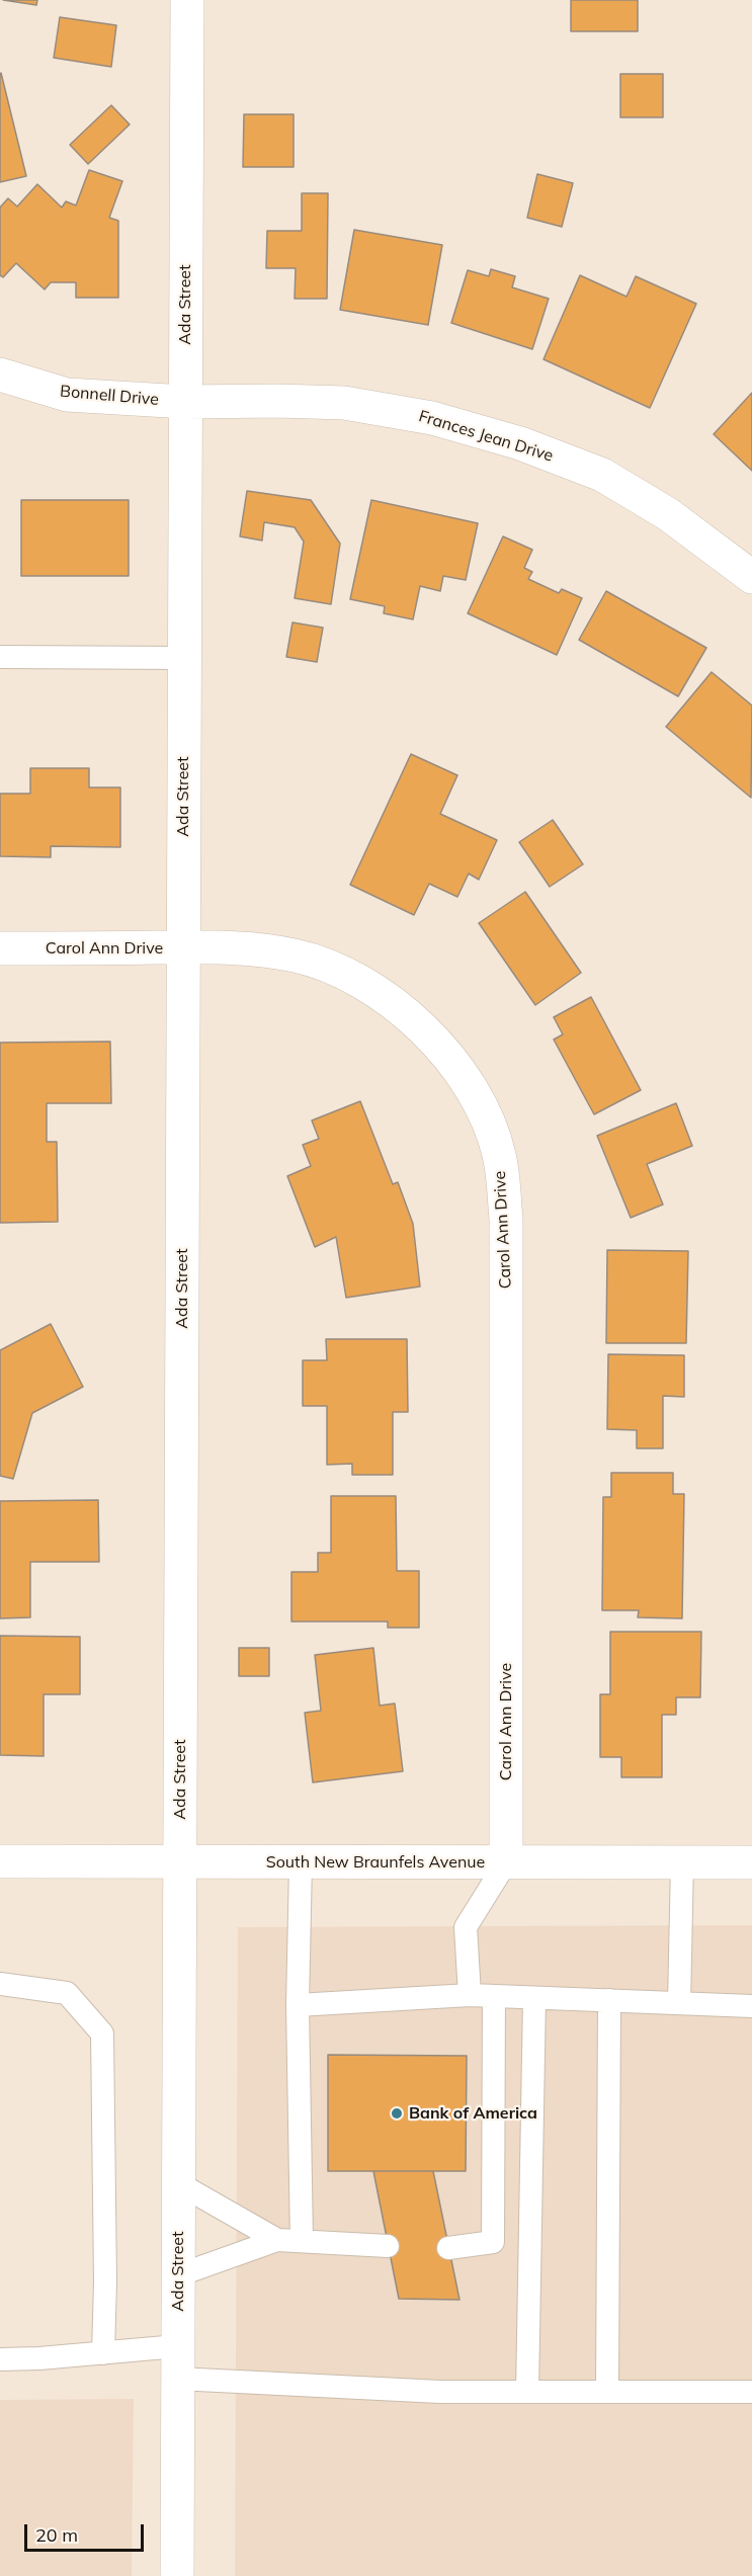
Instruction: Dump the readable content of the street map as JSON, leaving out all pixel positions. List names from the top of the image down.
{
  "streets": {
    "street": [
      "Ada Street",
      "Bonnell Drive",
      "Frances Jean Drive",
      "Carol Ann Drive",
      "South New Braunfels Avenue"
    ]
  },
  "crossings": [
    ["Ada Street", "Bonnell Drive"],
    ["Ada Street", "Frances Jean Drive"],
    ["Ada Street", "Carol Ann Drive"],
    ["Ada Street", "South New Braunfels Avenue"],
    ["Bonnell Drive", "Frances Jean Drive"],
    ["Carol Ann Drive", "South New Braunfels Avenue"]
  ],
  "places": ["Bank of America"],
  "scale_bar": "20 m"
}
